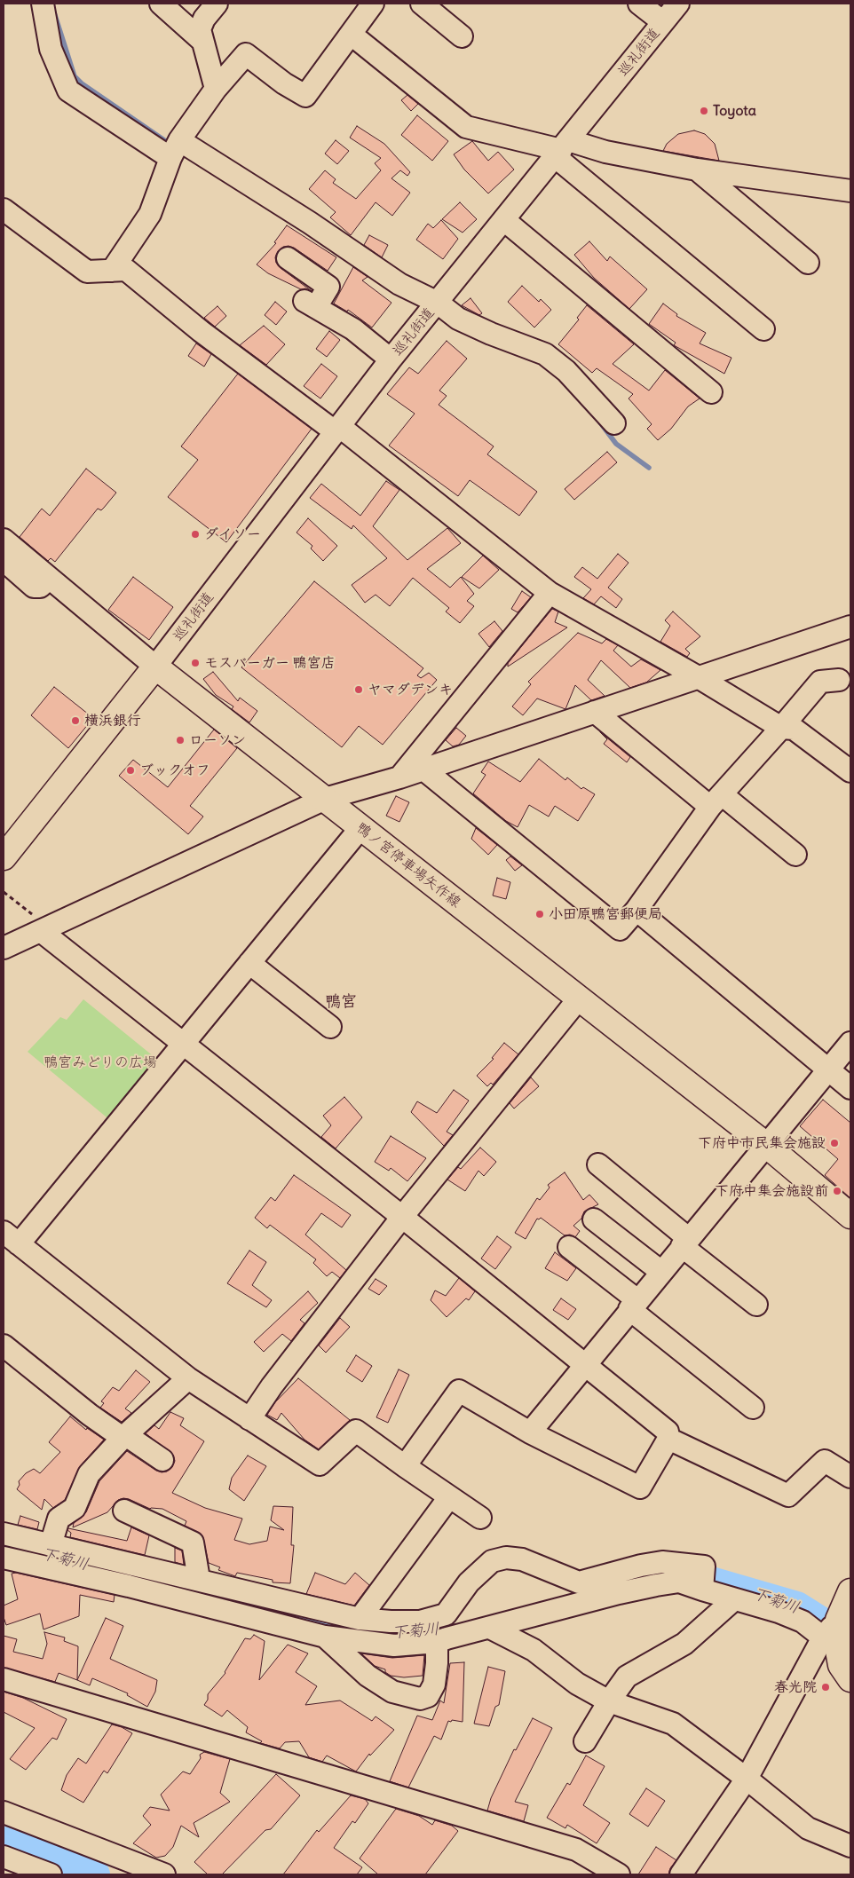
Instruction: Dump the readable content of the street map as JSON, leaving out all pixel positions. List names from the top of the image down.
{
  "streets": {
    "main road": ["鴨ノ宮停車場矢作線"],
    "street": ["巡礼街道"]
  },
  "crossings": [
    ["巡礼街道", "鴨ノ宮停車場矢作線"]
  ],
  "districts": ["鴨宮"],
  "water": ["下菊川"],
  "parks": ["鴨宮みどりの広場"],
  "places": [
    "Toyota",
    "ダイソー",
    "モスバーガー 鴨宮店",
    "ヤマダデンキ",
    "横浜銀行",
    "ローソン",
    "ブックオフ",
    "小田原鴨宮郵便局",
    "下府中市民集会施設",
    "下府中集会施設前",
    "春光院"
  ]
}
